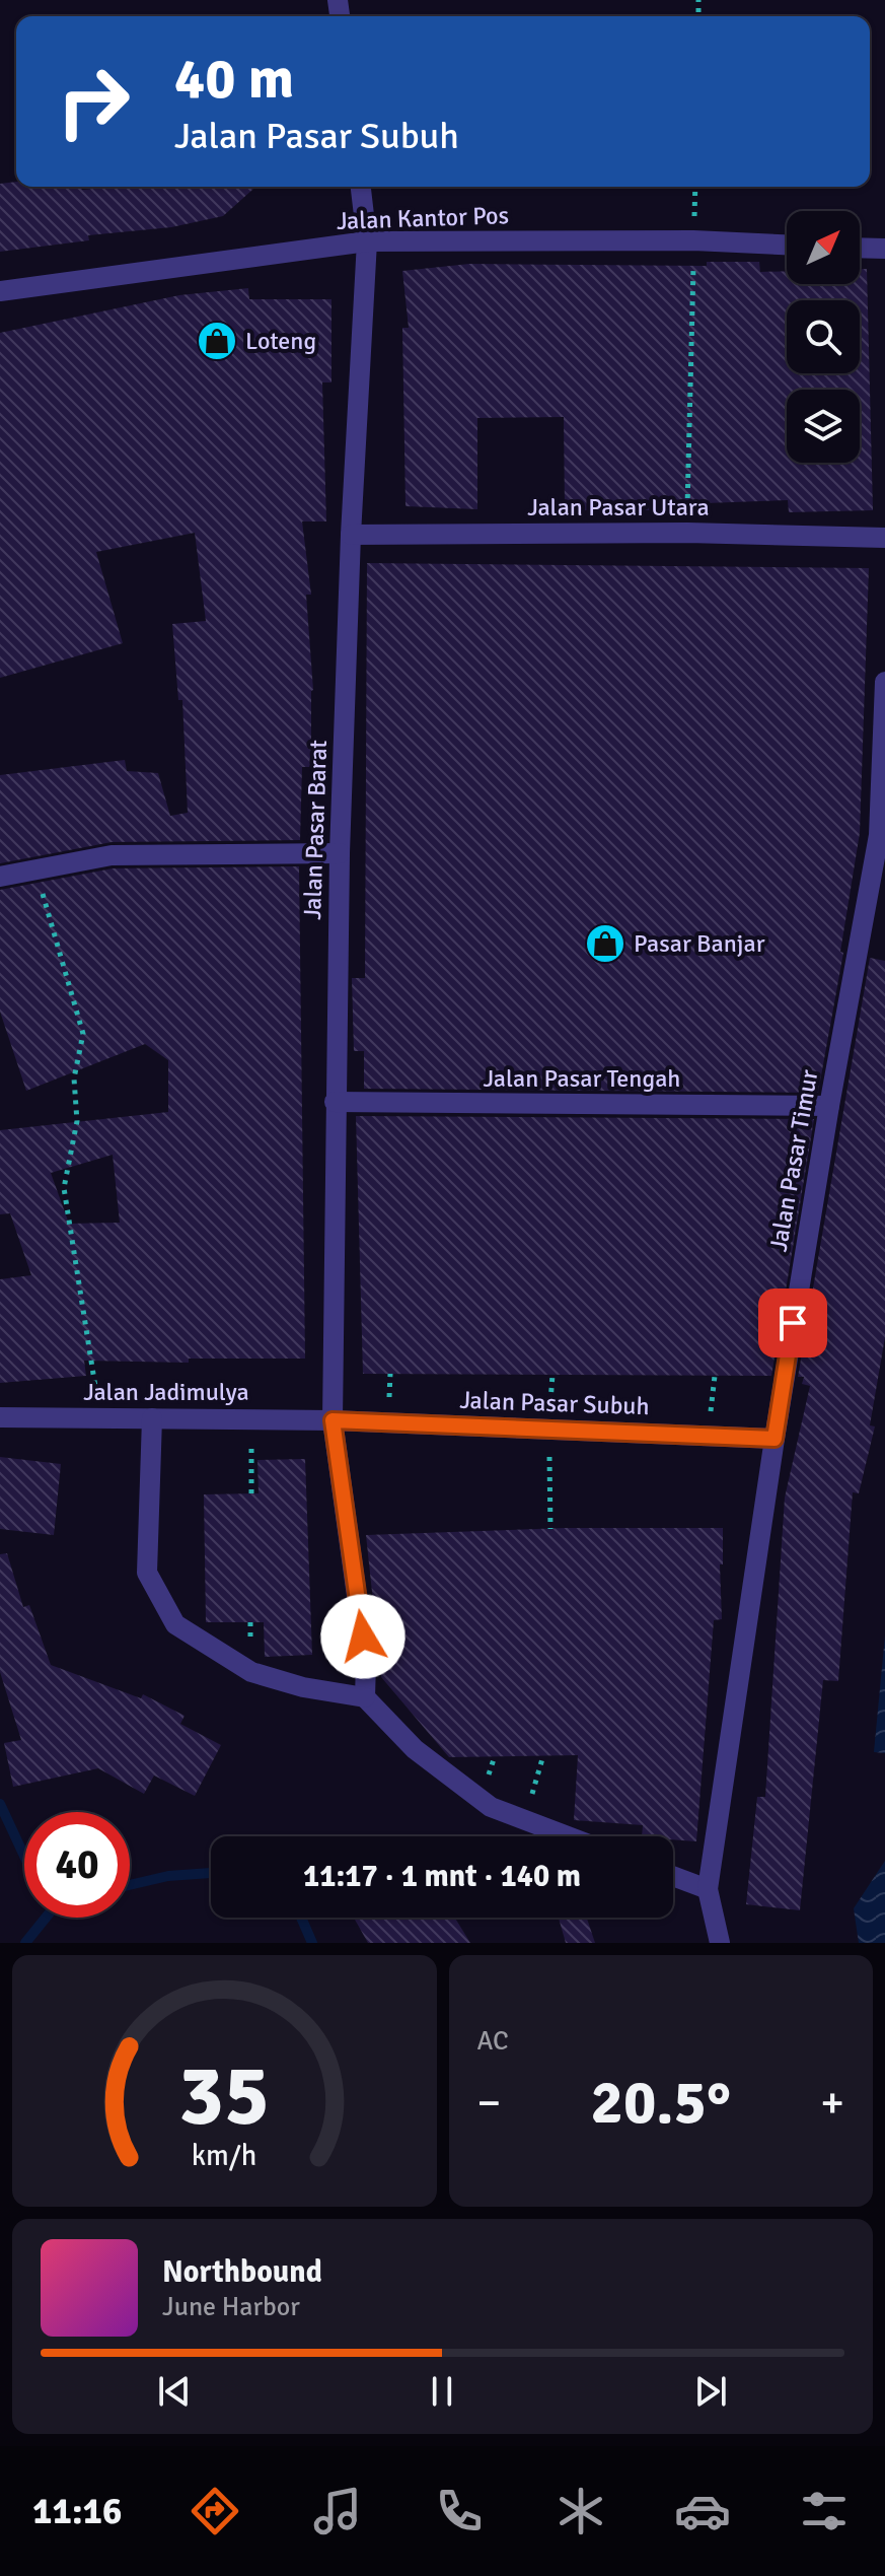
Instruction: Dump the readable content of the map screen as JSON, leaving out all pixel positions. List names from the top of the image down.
{
  "streets": {
    "street": [
      "Jalan Kantor Pos",
      "Jalan Pasar Utara",
      "Jalan Pasar Barat",
      "Jalan Pasar Tengah",
      "Jalan Pasar Timur",
      "Jalan Jadimulya",
      "Jalan Pasar Subuh"
    ]
  },
  "crossings": [
    ["Jalan Kantor Pos", "Jalan Pasar Barat"],
    ["Jalan Pasar Utara", "Jalan Pasar Barat"],
    ["Jalan Pasar Barat", "Jalan Pasar Tengah"],
    ["Jalan Pasar Barat", "Jalan Jadimulya"],
    ["Jalan Pasar Barat", "Jalan Pasar Subuh"],
    ["Jalan Pasar Tengah", "Jalan Pasar Timur"],
    ["Jalan Pasar Timur", "Jalan Pasar Subuh"],
    ["Jalan Jadimulya", "Jalan Pasar Subuh"]
  ],
  "places": {
    "shop": ["Loteng", "Pasar Banjar"]
  },
  "north": "top right",
  "page": {
    "turn": ["40 m", "Jalan Pasar Subuh"],
    "limit": "40",
    "trip": "11:17 · 1 mnt · 140 m",
    "tile": "AC",
    "heat": ["−", "20.5°", "+"],
    "song": ["Northbound", "June Harbor"],
    "tabs": "11:16",
    "gauge": ["35", "km/h"]
  }
}
